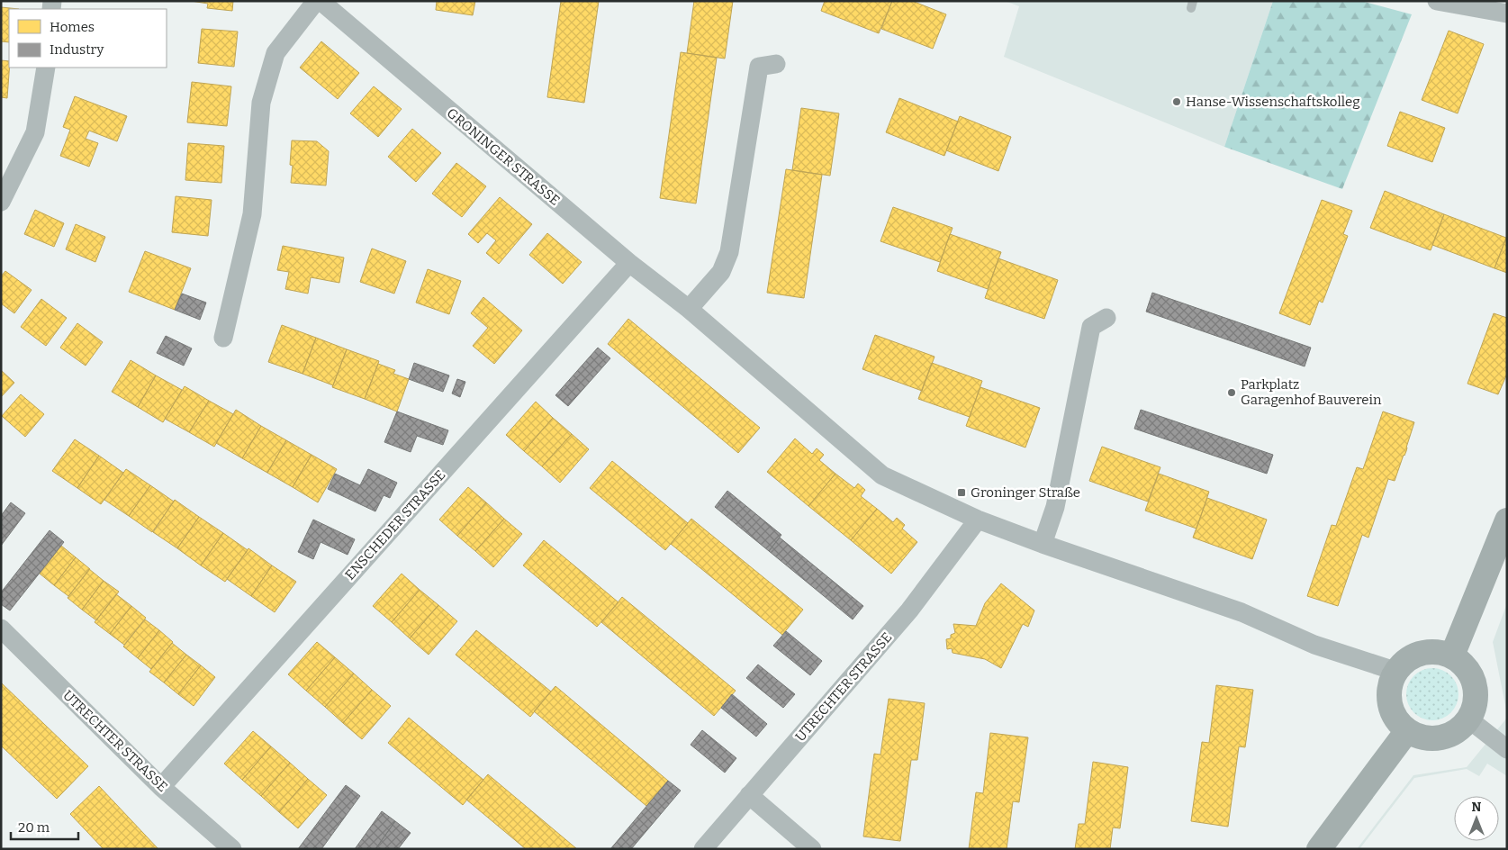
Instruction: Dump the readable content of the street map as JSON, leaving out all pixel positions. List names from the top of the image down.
{
  "streets": {
    "street": ["GRONINGER STRASSE", "ENSCHEDER STRASSE", "UTRECHTER STRASSE"]
  },
  "crossings": [
    ["GRONINGER STRASSE", "ENSCHEDER STRASSE"],
    ["GRONINGER STRASSE", "UTRECHTER STRASSE"],
    ["ENSCHEDER STRASSE", "UTRECHTER STRASSE"]
  ],
  "places": {
    "other": ["Hanse-Wissenschaftskolleg", "Parkplatz Garagenhof Bauverein"],
    "transit": ["Groninger Straße"]
  },
  "legend": ["Homes", "Industry"],
  "scale_bar": "20 m",
  "north": "top"
}
